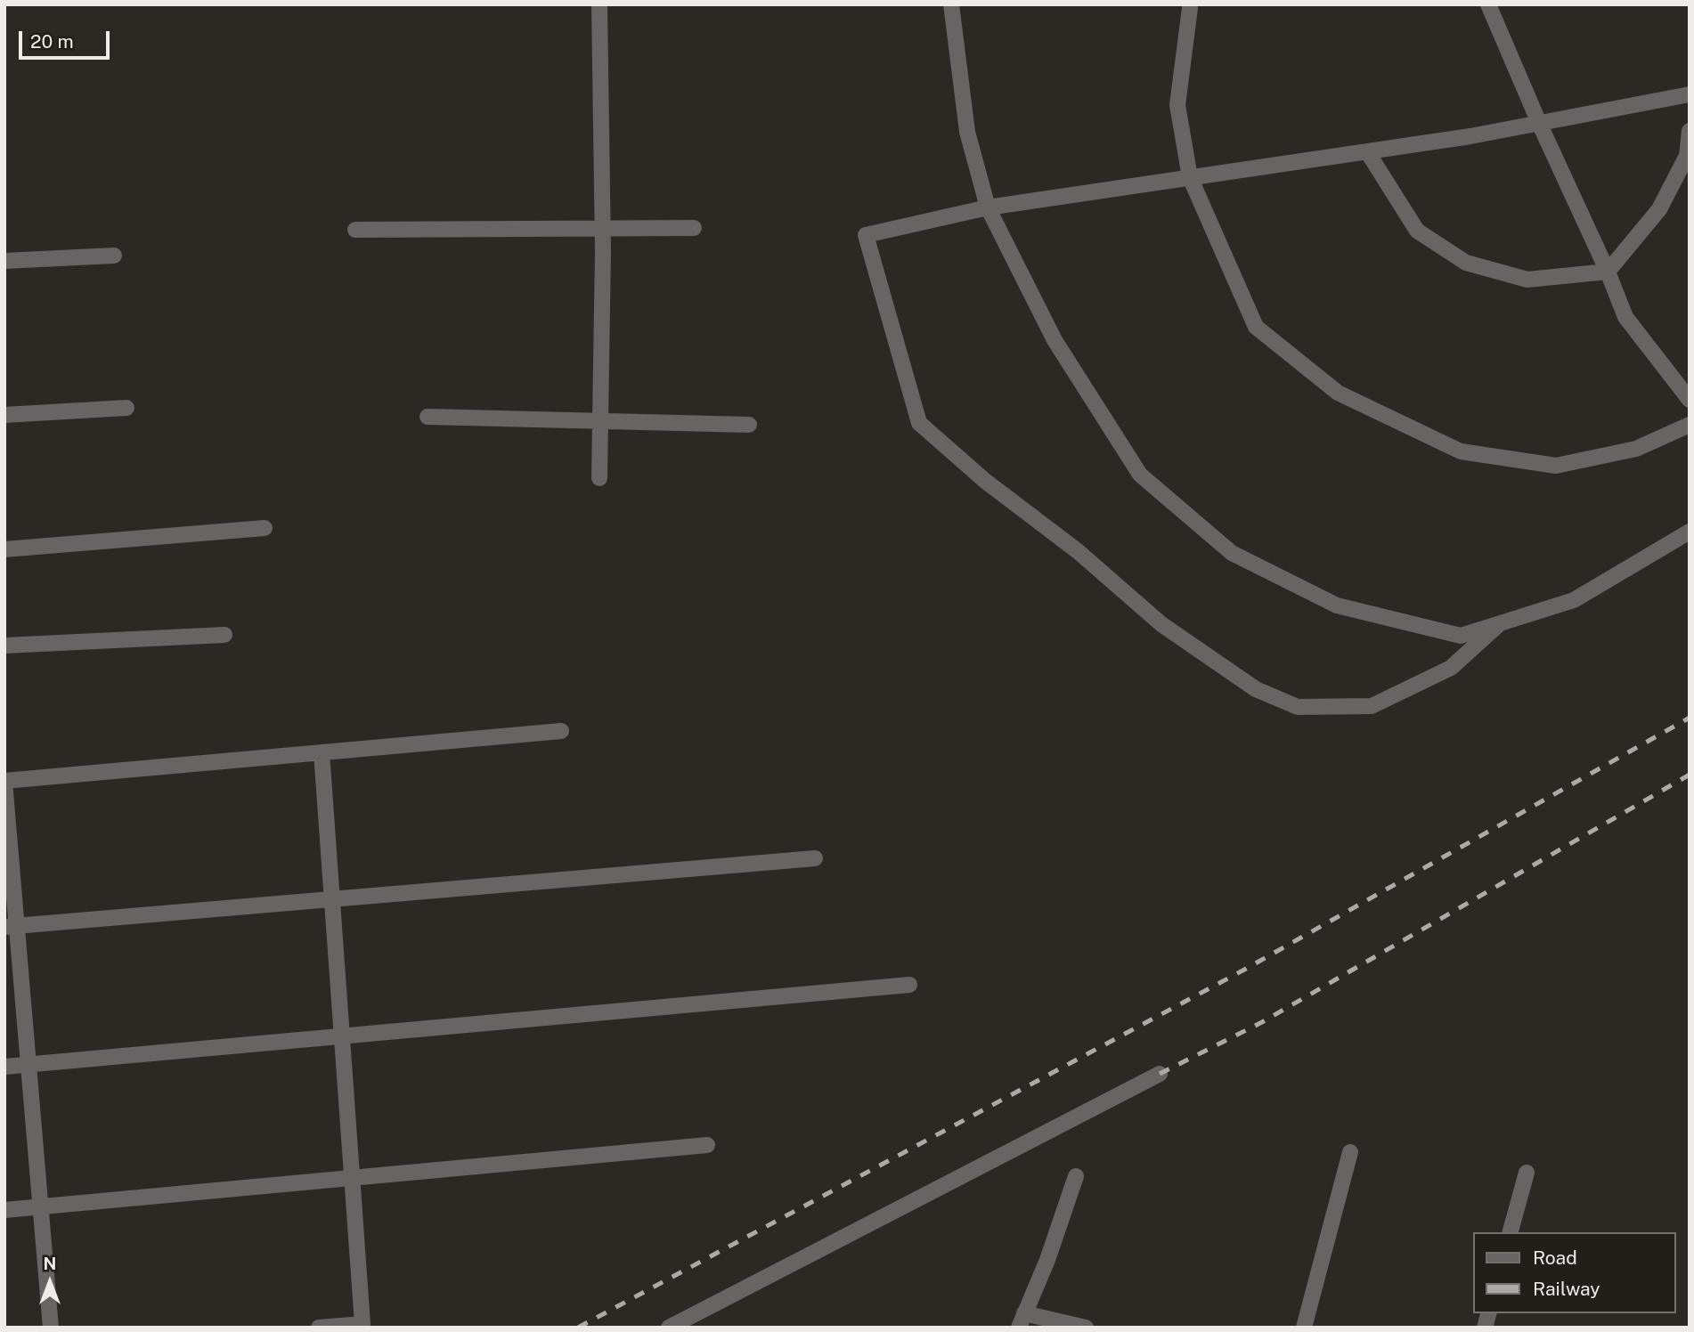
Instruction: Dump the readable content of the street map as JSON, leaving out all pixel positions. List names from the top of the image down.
{
  "legend": ["Road", "Railway"],
  "scale_bar": "20 m",
  "north": "top"
}
